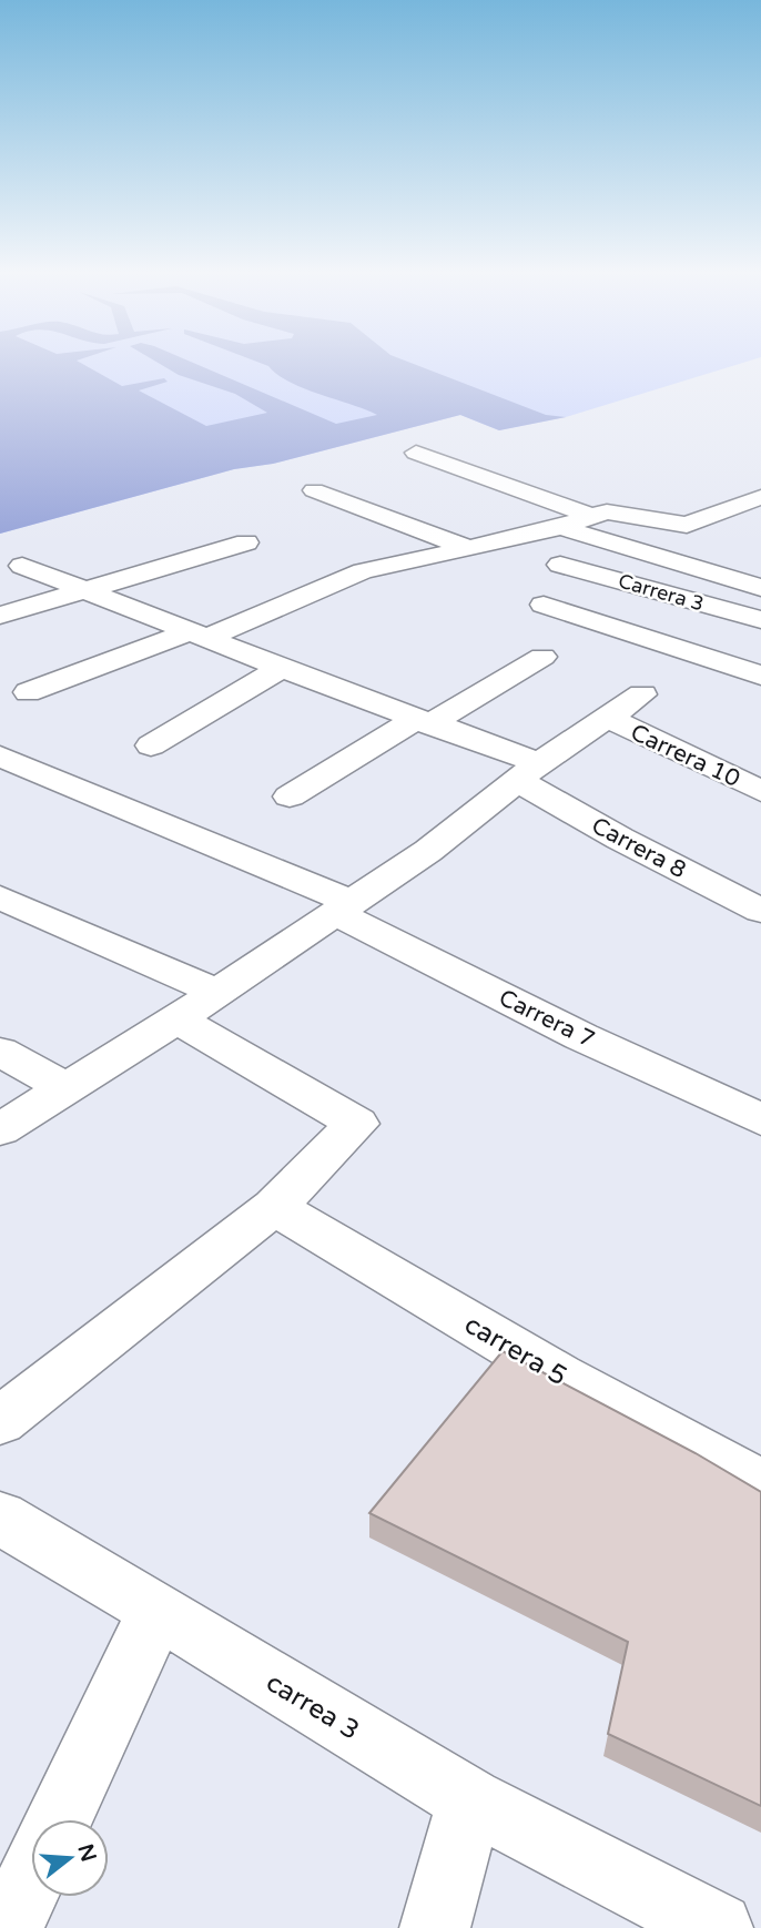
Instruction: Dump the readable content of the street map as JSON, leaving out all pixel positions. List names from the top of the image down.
{
  "streets": {
    "street": [
      "Carrera 3",
      "Carrera 10",
      "Carrera 8",
      "Carrera 7",
      "carrera 5",
      "carrea 3"
    ]
  },
  "north": "right"
}
